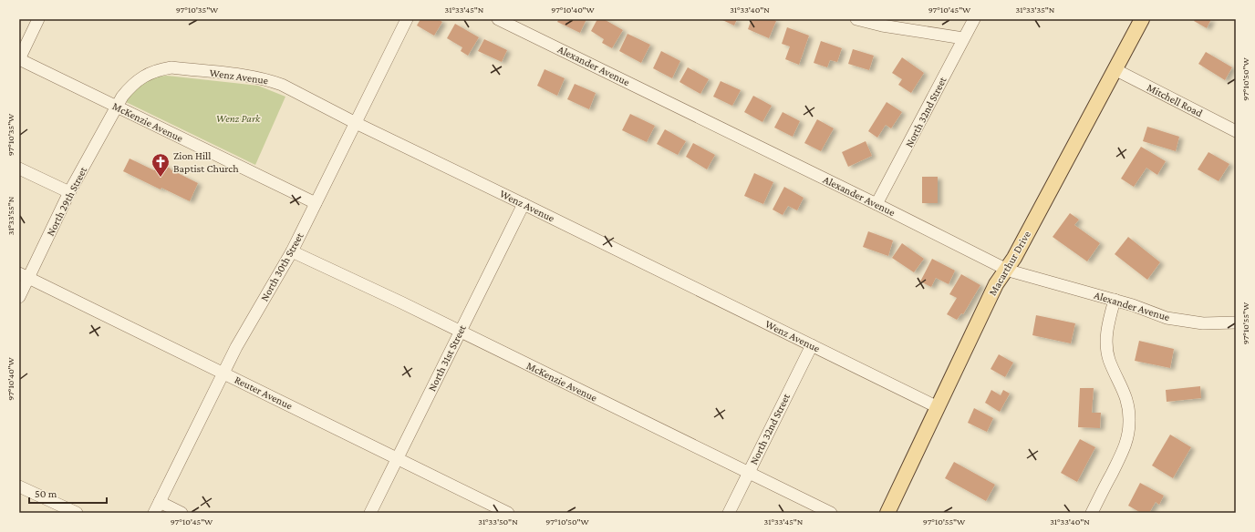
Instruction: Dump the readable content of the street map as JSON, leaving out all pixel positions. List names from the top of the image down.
{
  "streets": {
    "main road": ["Macarthur Drive"],
    "street": [
      "Alexander Avenue",
      "Wenz Avenue",
      "Mitchell Road",
      "North 32nd Street",
      "McKenzie Avenue",
      "North 29th Street",
      "North 30th Street",
      "North 31st Street",
      "Reuter Avenue"
    ]
  },
  "crossings": [
    ["Alexander Avenue", "North 32nd Street"],
    ["Alexander Avenue", "Macarthur Drive"],
    ["Wenz Avenue", "North 32nd Street"],
    ["Wenz Avenue", "McKenzie Avenue"],
    ["Wenz Avenue", "North 29th Street"],
    ["Wenz Avenue", "Macarthur Drive"],
    ["Wenz Avenue", "North 30th Street"],
    ["Wenz Avenue", "North 31st Street"],
    ["Mitchell Road", "Macarthur Drive"],
    ["North 32nd Street", "McKenzie Avenue"],
    ["McKenzie Avenue", "North 29th Street"],
    ["McKenzie Avenue", "North 30th Street"],
    ["McKenzie Avenue", "North 31st Street"],
    ["North 29th Street", "Reuter Avenue"],
    ["North 30th Street", "Reuter Avenue"],
    ["North 31st Street", "Reuter Avenue"]
  ],
  "parks": ["Wenz Park"],
  "places": {
    "church": ["Zion Hill Baptist Church"]
  },
  "scale_bar": "50 m",
  "coordinates": [
    "97°10'35\"W",
    "31°33'45\"N",
    "97°10'40\"W",
    "31°33'40\"N",
    "97°10'45\"W",
    "31°33'35\"N",
    "97°10'50\"W",
    "31°33'55\"N",
    "97°10'55\"W",
    "31°33'50\"N"
  ]
}
